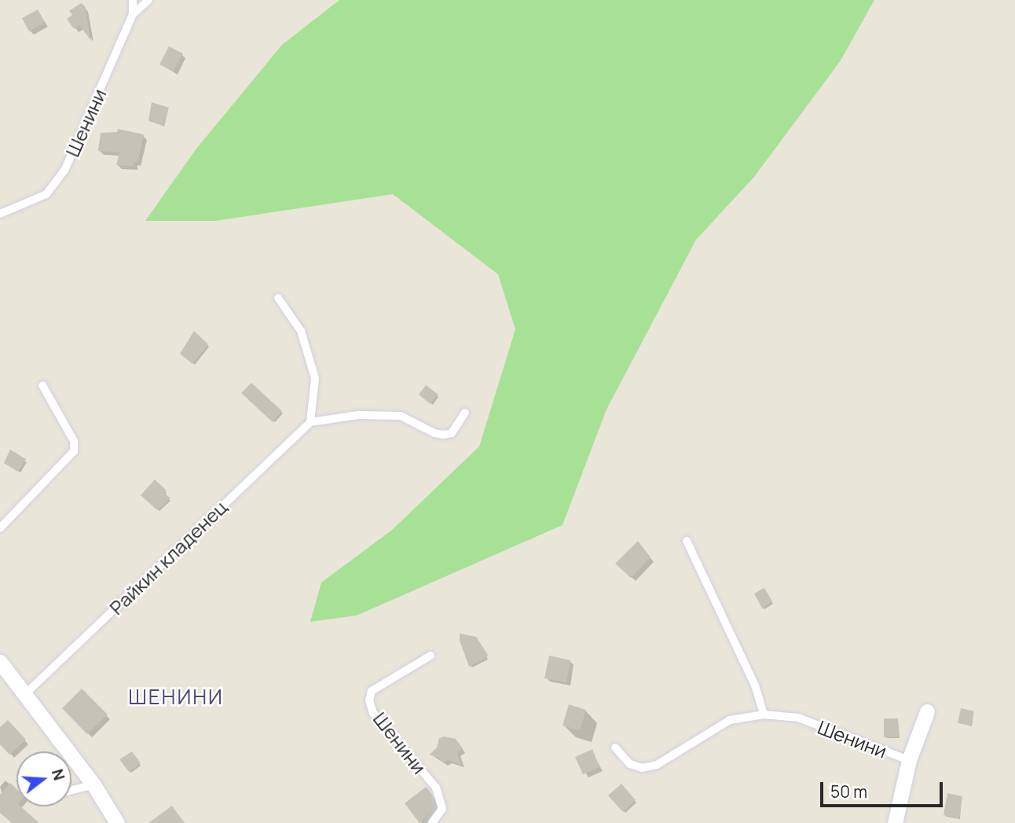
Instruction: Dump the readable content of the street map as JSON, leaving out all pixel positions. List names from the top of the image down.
{
  "streets": {
    "street": ["Шенини"],
    "lane": ["Райкин кладенец"]
  },
  "districts": ["ШЕНИНИ"],
  "scale_bar": "50 m",
  "north": "right"
}
